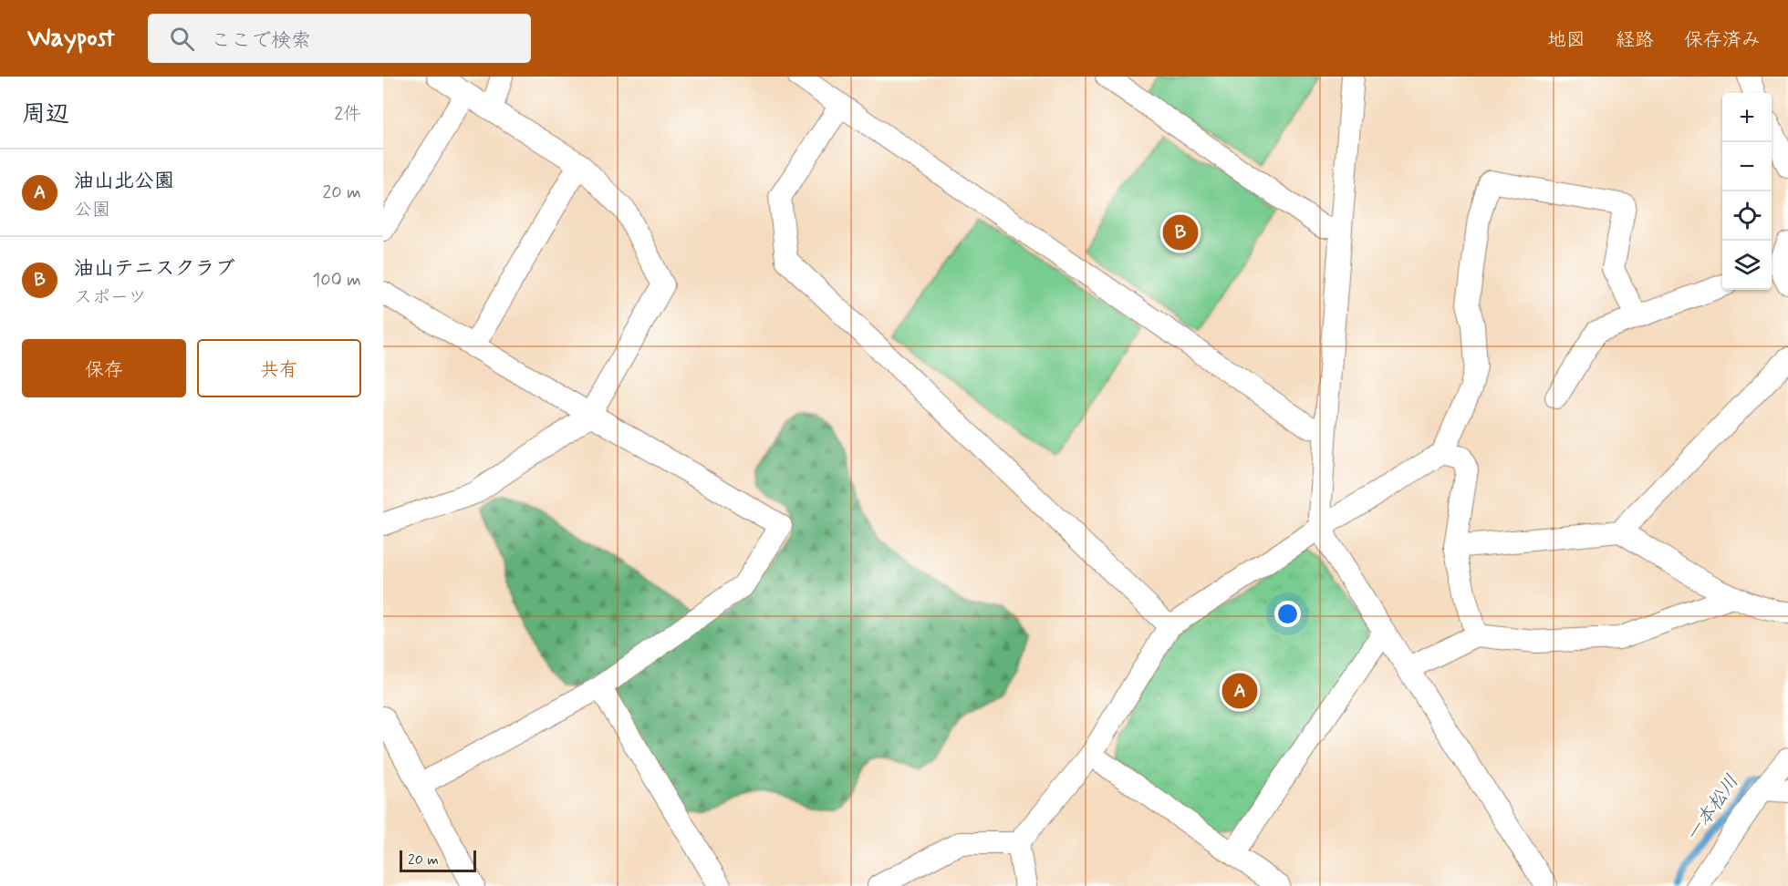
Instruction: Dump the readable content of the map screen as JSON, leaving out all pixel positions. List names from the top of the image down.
{
  "water": ["一本松川"],
  "scale_bar": "20 m",
  "page": {
    "header": "Waypost",
    "search": "ここで検索",
    "nav": ["地図", "経路", "保存済み"],
    "heading": ["周辺", "2件"],
    "map_buttons": ["+", "−"],
    "list": [
      {
        "mark": "A",
        "name": "油山北公園",
        "note": "公園",
        "value": "20 m"
      },
      {
        "mark": "B",
        "name": "油山テニスクラブ",
        "note": "スポーツ",
        "value": "100 m"
      }
    ],
    "pins": ["B", "A"],
    "buttons": ["保存", "共有"],
    "scale": "20 m"
  }
}
